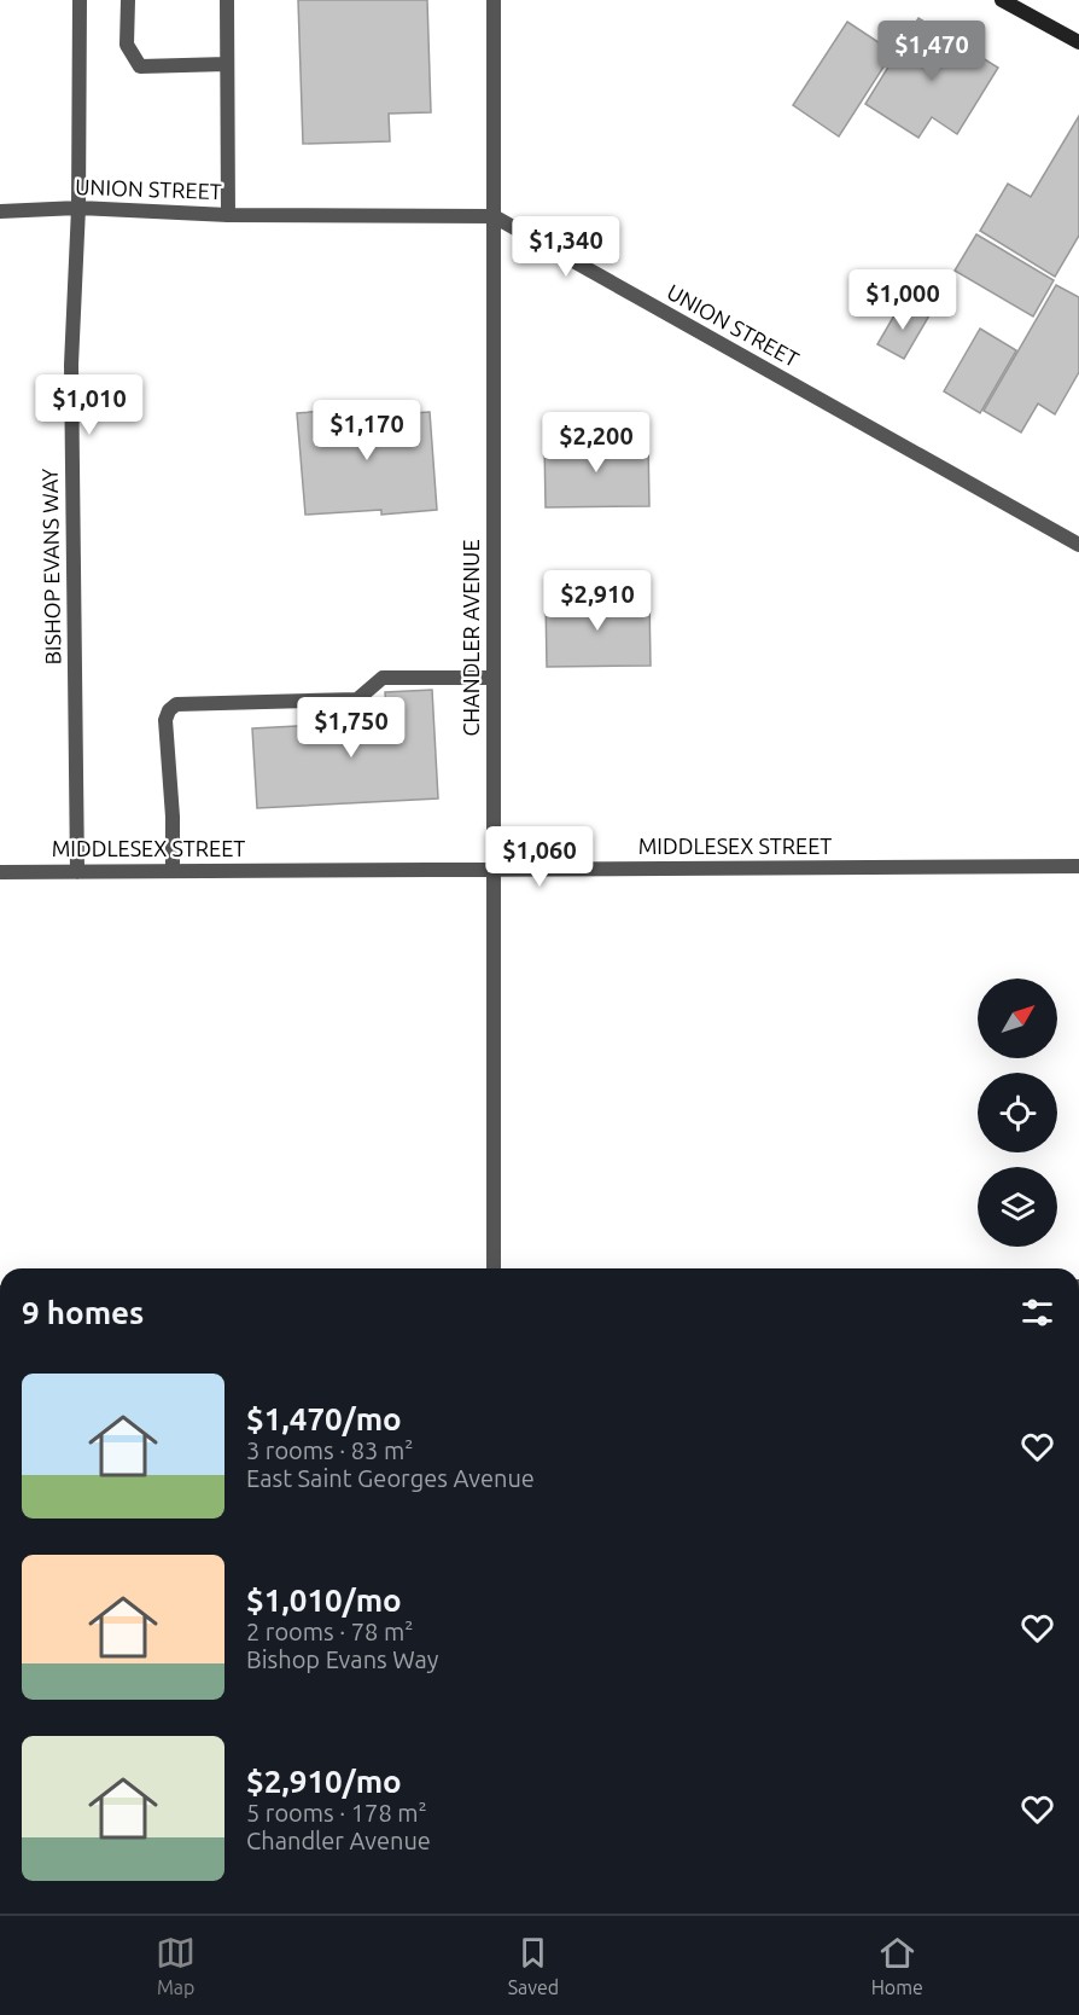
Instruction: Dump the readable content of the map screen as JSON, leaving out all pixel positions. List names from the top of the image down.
{
  "streets": {
    "street": [
      "UNION STREET",
      "BISHOP EVANS WAY",
      "CHANDLER AVENUE",
      "MIDDLESEX STREET"
    ]
  },
  "crossings": [
    ["UNION STREET", "BISHOP EVANS WAY"],
    ["UNION STREET", "CHANDLER AVENUE"],
    ["BISHOP EVANS WAY", "MIDDLESEX STREET"],
    ["CHANDLER AVENUE", "MIDDLESEX STREET"]
  ],
  "north": "top right",
  "page": {
    "price": [
      "$1,470",
      "$1,340",
      "$1,000",
      "$1,010",
      "$1,170",
      "$2,200",
      "$2,910",
      "$1,750",
      "$1,060"
    ],
    "heading": "9 homes",
    "list": [
      {
        "name": "$1,470/mo",
        "note": "3 rooms · 83 m² · East Saint Georges Avenue"
      },
      {
        "name": "$1,010/mo",
        "note": "2 rooms · 78 m² · Bishop Evans Way"
      },
      {
        "name": "$2,910/mo",
        "note": "5 rooms · 178 m² · Chandler Avenue"
      }
    ],
    "tabs": ["Map", "Saved", "Home"]
  }
}
